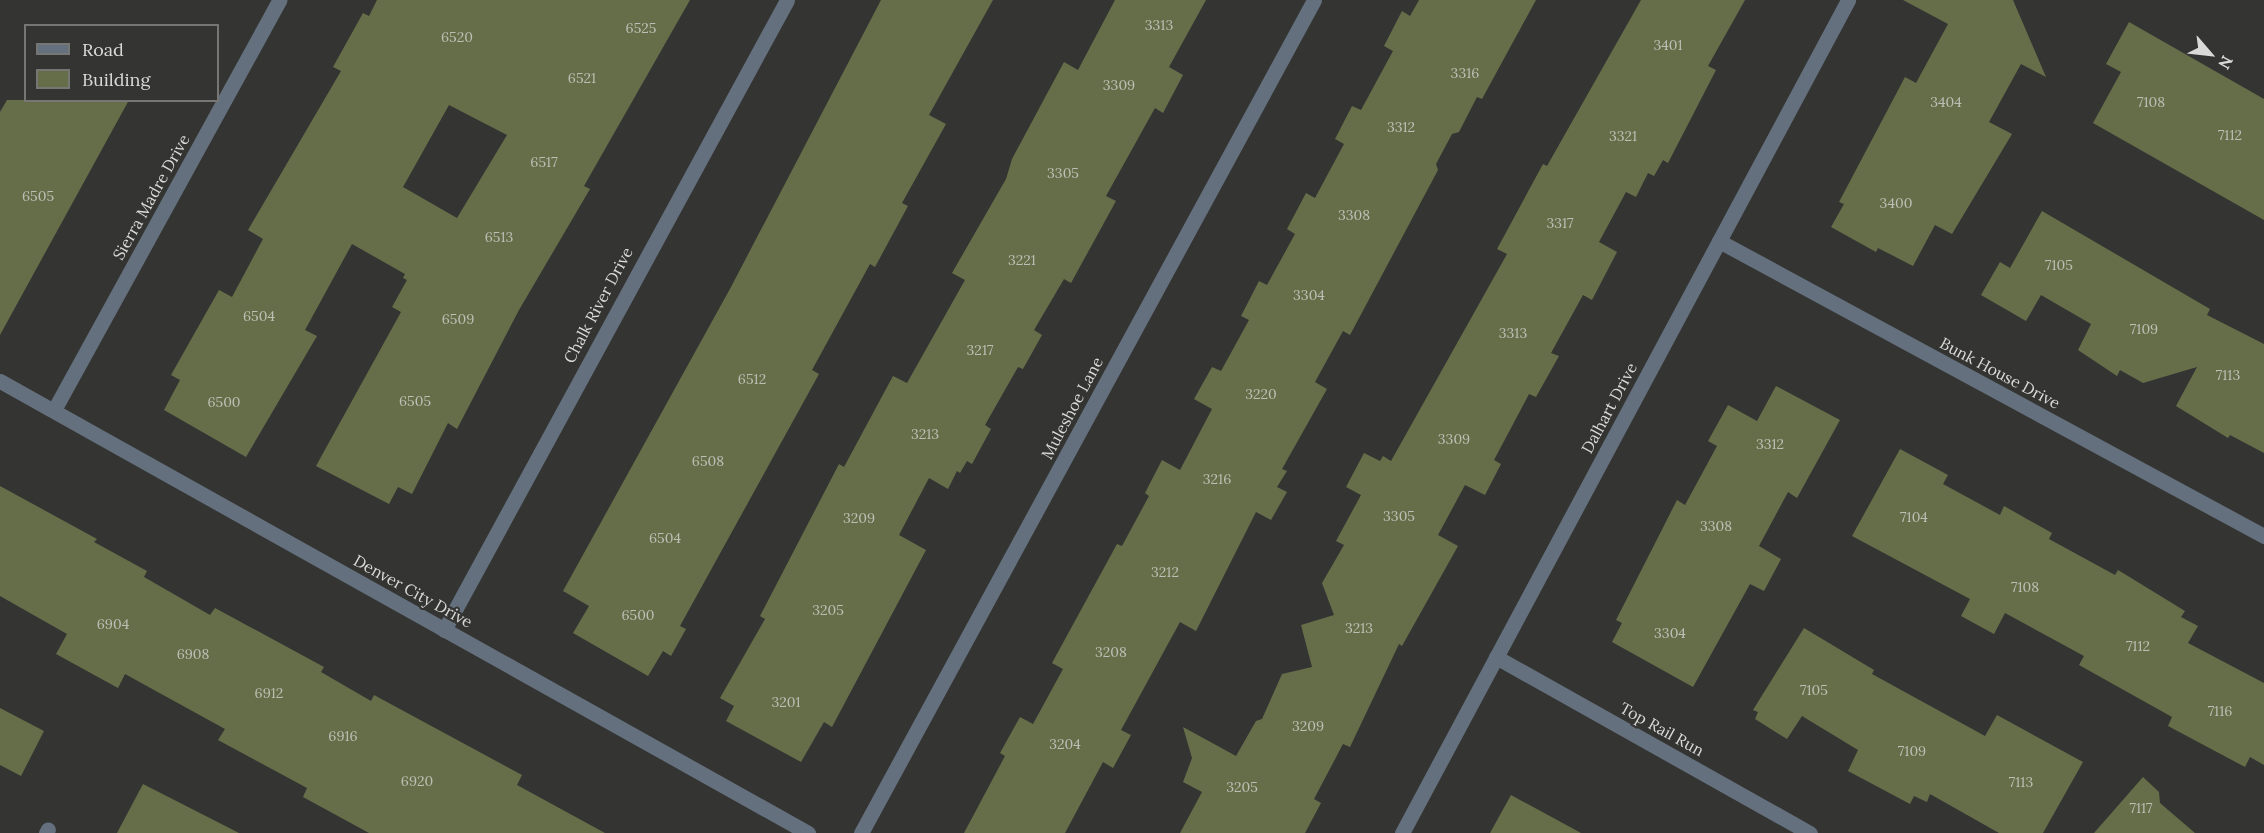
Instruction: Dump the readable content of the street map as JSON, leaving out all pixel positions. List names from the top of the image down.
{
  "streets": {
    "street": [
      "Sierra Madre Drive",
      "Chalk River Drive",
      "Bunk House Drive",
      "Muleshoe Lane",
      "Dalhart Drive",
      "Denver City Drive",
      "Top Rail Run"
    ]
  },
  "crossings": [
    ["Sierra Madre Drive", "Denver City Drive"],
    ["Chalk River Drive", "Denver City Drive"],
    ["Bunk House Drive", "Dalhart Drive"],
    ["Dalhart Drive", "Top Rail Run"]
  ],
  "house_numbers": [
    "3313",
    "6525",
    "6520",
    "3401",
    "3316",
    "6521",
    "3309",
    "3404",
    "7108",
    "3312",
    "7112",
    "3321",
    "6517",
    "3305",
    "6505",
    "3400",
    "3308",
    "3317",
    "6513",
    "3221",
    "7105",
    "3304",
    "6504",
    "6509",
    "7109",
    "3313",
    "3217",
    "7113",
    "6512",
    "3220",
    "6505",
    "6500",
    "3213",
    "3309",
    "3312",
    "6508",
    "3216",
    "3305",
    "7104",
    "3209",
    "3308",
    "6504",
    "3212",
    "7108",
    "3205",
    "6500",
    "6904",
    "3213",
    "3304",
    "7112",
    "3208",
    "6908",
    "7105",
    "6912",
    "3201",
    "7116",
    "3209",
    "6916",
    "3204",
    "7109",
    "6920",
    "7113",
    "3205",
    "7117"
  ],
  "legend": ["Road", "Building"],
  "north": "bottom right"
}
